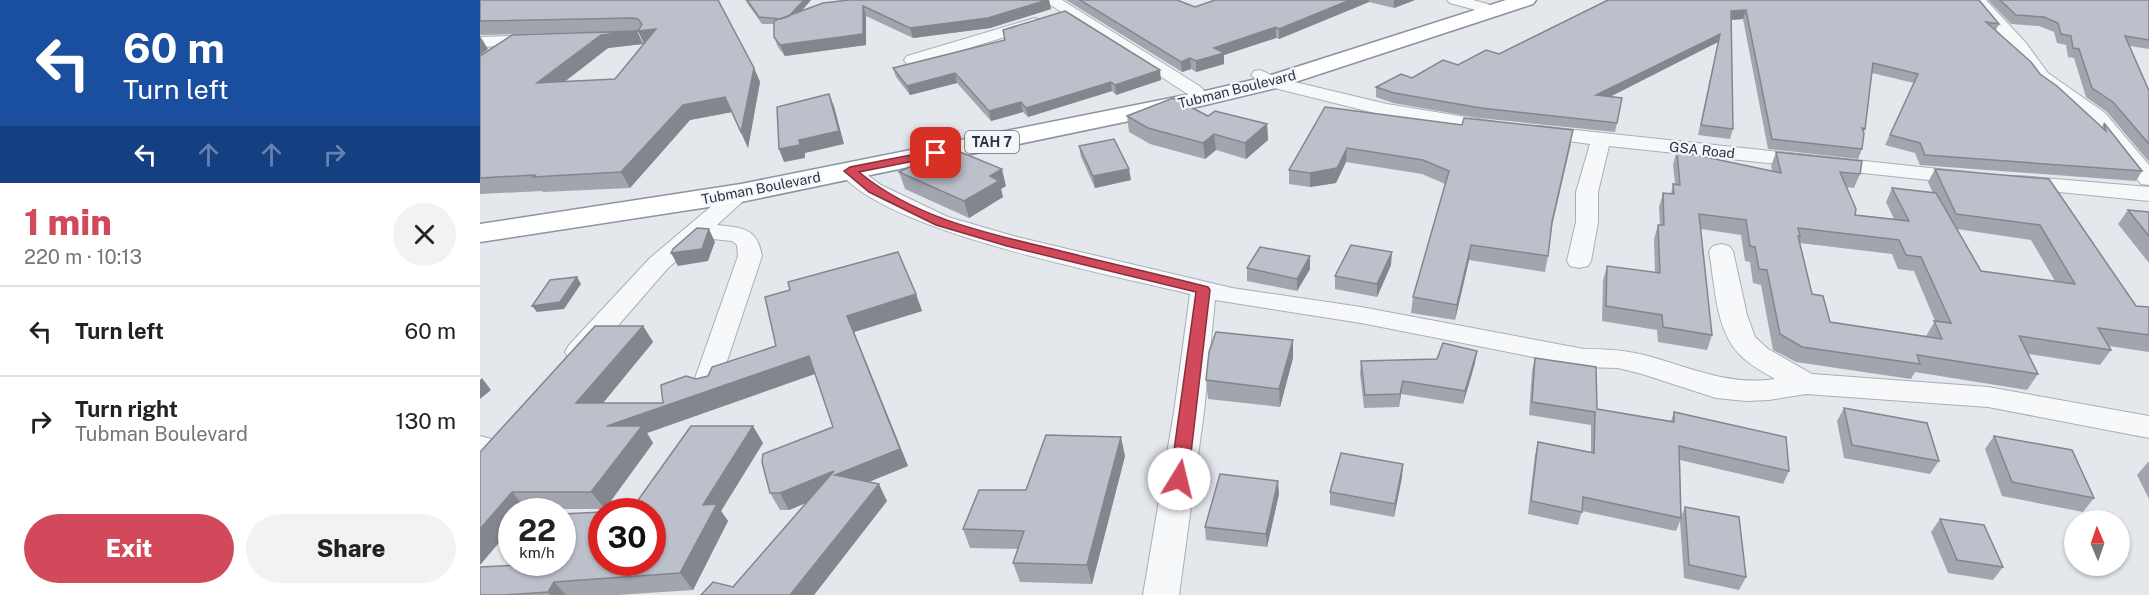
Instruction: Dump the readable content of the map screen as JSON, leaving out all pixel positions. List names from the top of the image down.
{
  "streets": {
    "highway": ["Tubman Boulevard", "TAH 7"],
    "street": ["GSA Road"]
  },
  "crossings": [
    ["Tubman Boulevard", "GSA Road"]
  ],
  "north": "top",
  "page": {
    "turn": ["60 m", "Turn left"],
    "heading": ["1 min", "220 m · 10:13"],
    "list": [
      {
        "name": "Turn left",
        "value": "60 m"
      },
      {
        "name": "Turn right",
        "note": "Tubman Boulevard",
        "value": "130 m"
      }
    ],
    "speed": "22 km/h",
    "limit": "30",
    "buttons": ["Exit", "Share"]
  }
}
